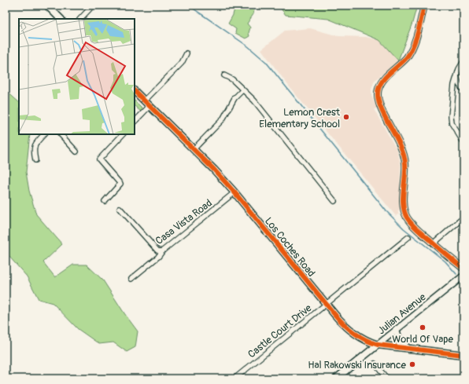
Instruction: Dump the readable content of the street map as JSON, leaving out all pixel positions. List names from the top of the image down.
{
  "streets": {
    "main road": ["Los Coches Road", "Julian Avenue"],
    "street": ["Casa Vista Road", "Castle Court Drive"]
  },
  "crossings": [
    ["Casa Vista Road", "Los Coches Road"],
    ["Los Coches Road", "Julian Avenue"],
    ["Los Coches Road", "Castle Court Drive"]
  ],
  "places": ["Lemon Crest Elementary School", "World Of Vape", "Hal Rakowski Insurance"]
}
